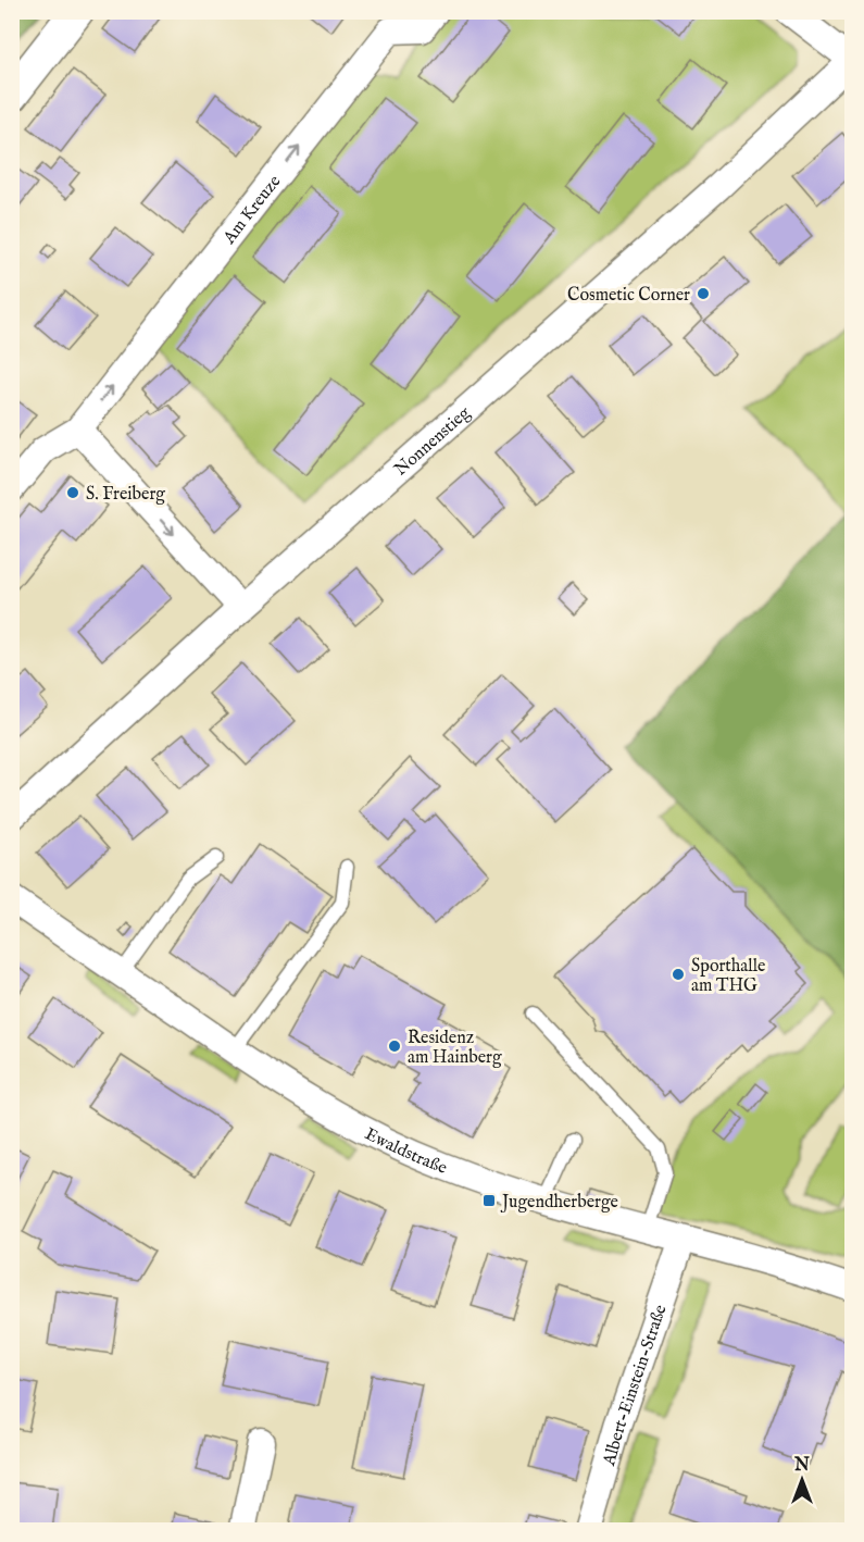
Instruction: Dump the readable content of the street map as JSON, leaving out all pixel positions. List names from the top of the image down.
{
  "streets": {
    "street": [
      "Am Kreuze",
      "Nonnenstieg",
      "Ewaldstraße",
      "Albert-Einstein-Straße"
    ]
  },
  "crossings": [
    ["Ewaldstraße", "Albert-Einstein-Straße"]
  ],
  "one_way": ["Am Kreuze"],
  "places": {
    "other": [
      "Cosmetic Corner",
      "S. Freiberg",
      "Sporthalle am THG",
      "Residenz am Hainberg"
    ],
    "transit": ["Jugendherberge"]
  },
  "north": "top"
}
